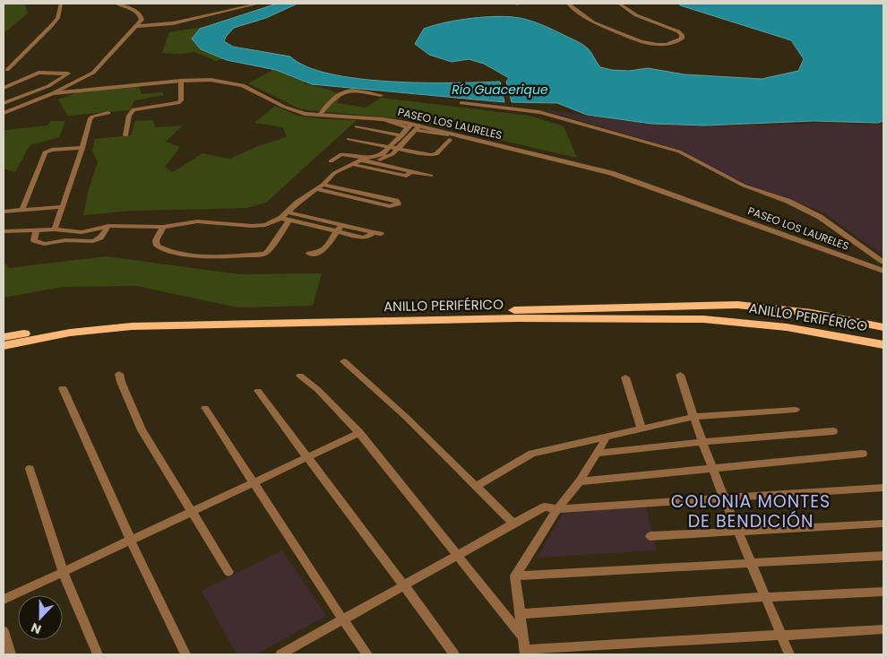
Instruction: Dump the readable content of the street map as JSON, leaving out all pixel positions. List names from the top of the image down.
{
  "streets": {
    "highway": ["ANILLO PERIFÉRICO"],
    "street": ["PASEO LOS LAURELES"]
  },
  "districts": ["COLONIA MONTES DE BENDICIÓN"],
  "water": ["Río Guacerique"],
  "north": "bottom"
}
